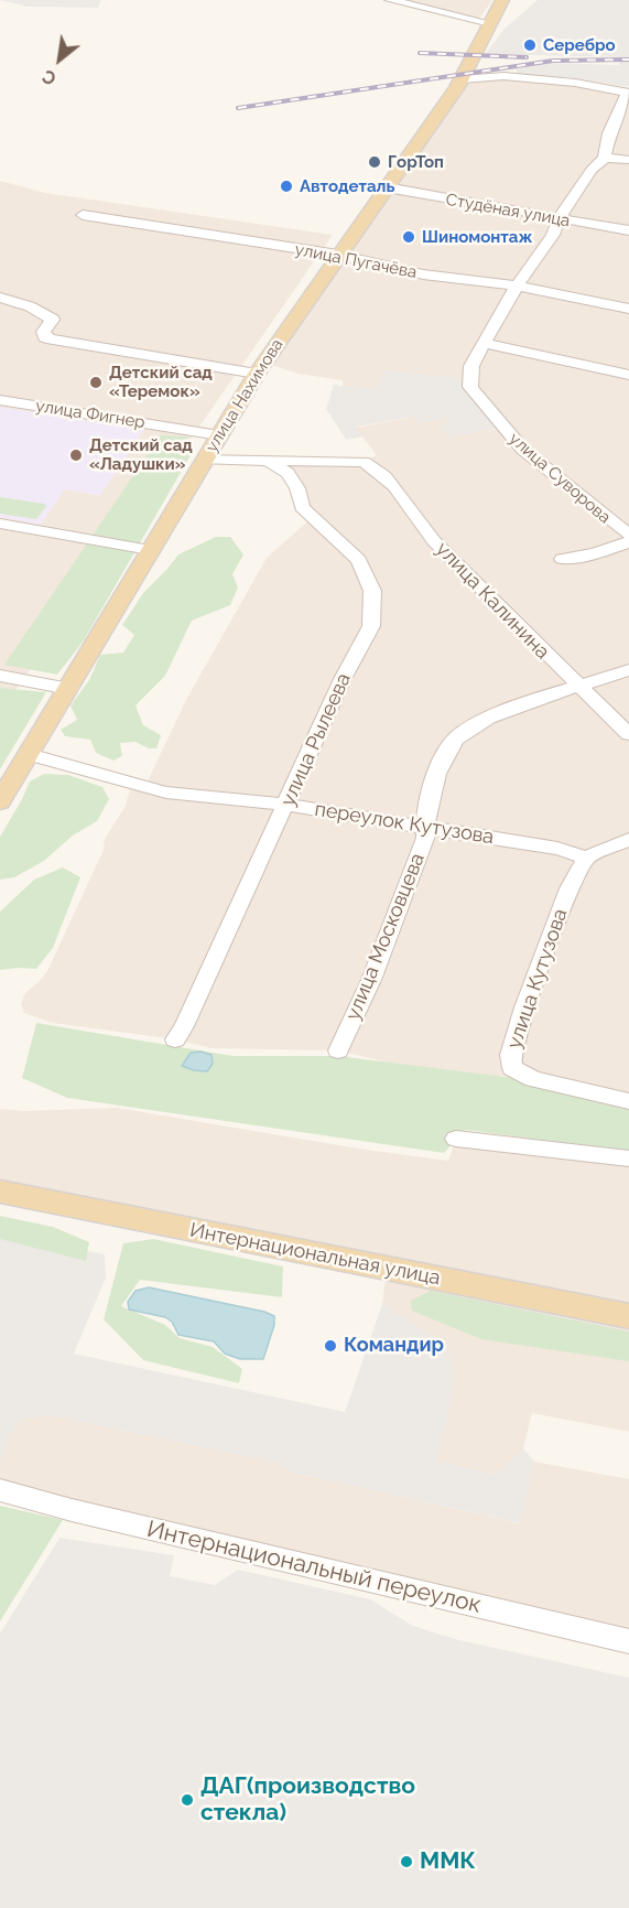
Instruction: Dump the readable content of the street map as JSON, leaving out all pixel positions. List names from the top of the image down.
{
  "streets": {
    "main road": ["улица Нахимова", "Интернациональная улица"],
    "street": [
      "Студёная улица",
      "улица Пугачёва",
      "улица Фигнер",
      "улица Суворова",
      "улица Калинина",
      "улица Рылеева",
      "переулок Кутузова",
      "улица Московцева",
      "улица Кутузова",
      "Интернациональный переулок"
    ]
  },
  "crossings": [
    ["Студёная улица", "улица Нахимова"],
    ["Студёная улица", "улица Суворова"],
    ["улица Пугачёва", "улица Нахимова"],
    ["улица Пугачёва", "улица Суворова"],
    ["улица Нахимова", "улица Фигнер"],
    ["улица Нахимова", "переулок Кутузова"],
    ["улица Калинина", "улица Рылеева"],
    ["улица Калинина", "улица Московцева"],
    ["улица Рылеева", "переулок Кутузова"],
    ["переулок Кутузова", "улица Московцева"],
    ["переулок Кутузова", "улица Кутузова"]
  ],
  "places": [
    "Серебро",
    "ГорТоп",
    "Автодеталь",
    "Шиномонтаж",
    "Детский сад «Теремок»",
    "Детский сад «Ладушки»",
    "Командир",
    "ДАГ(производство стекла)",
    "ММК"
  ],
  "north": "bottom left"
}
